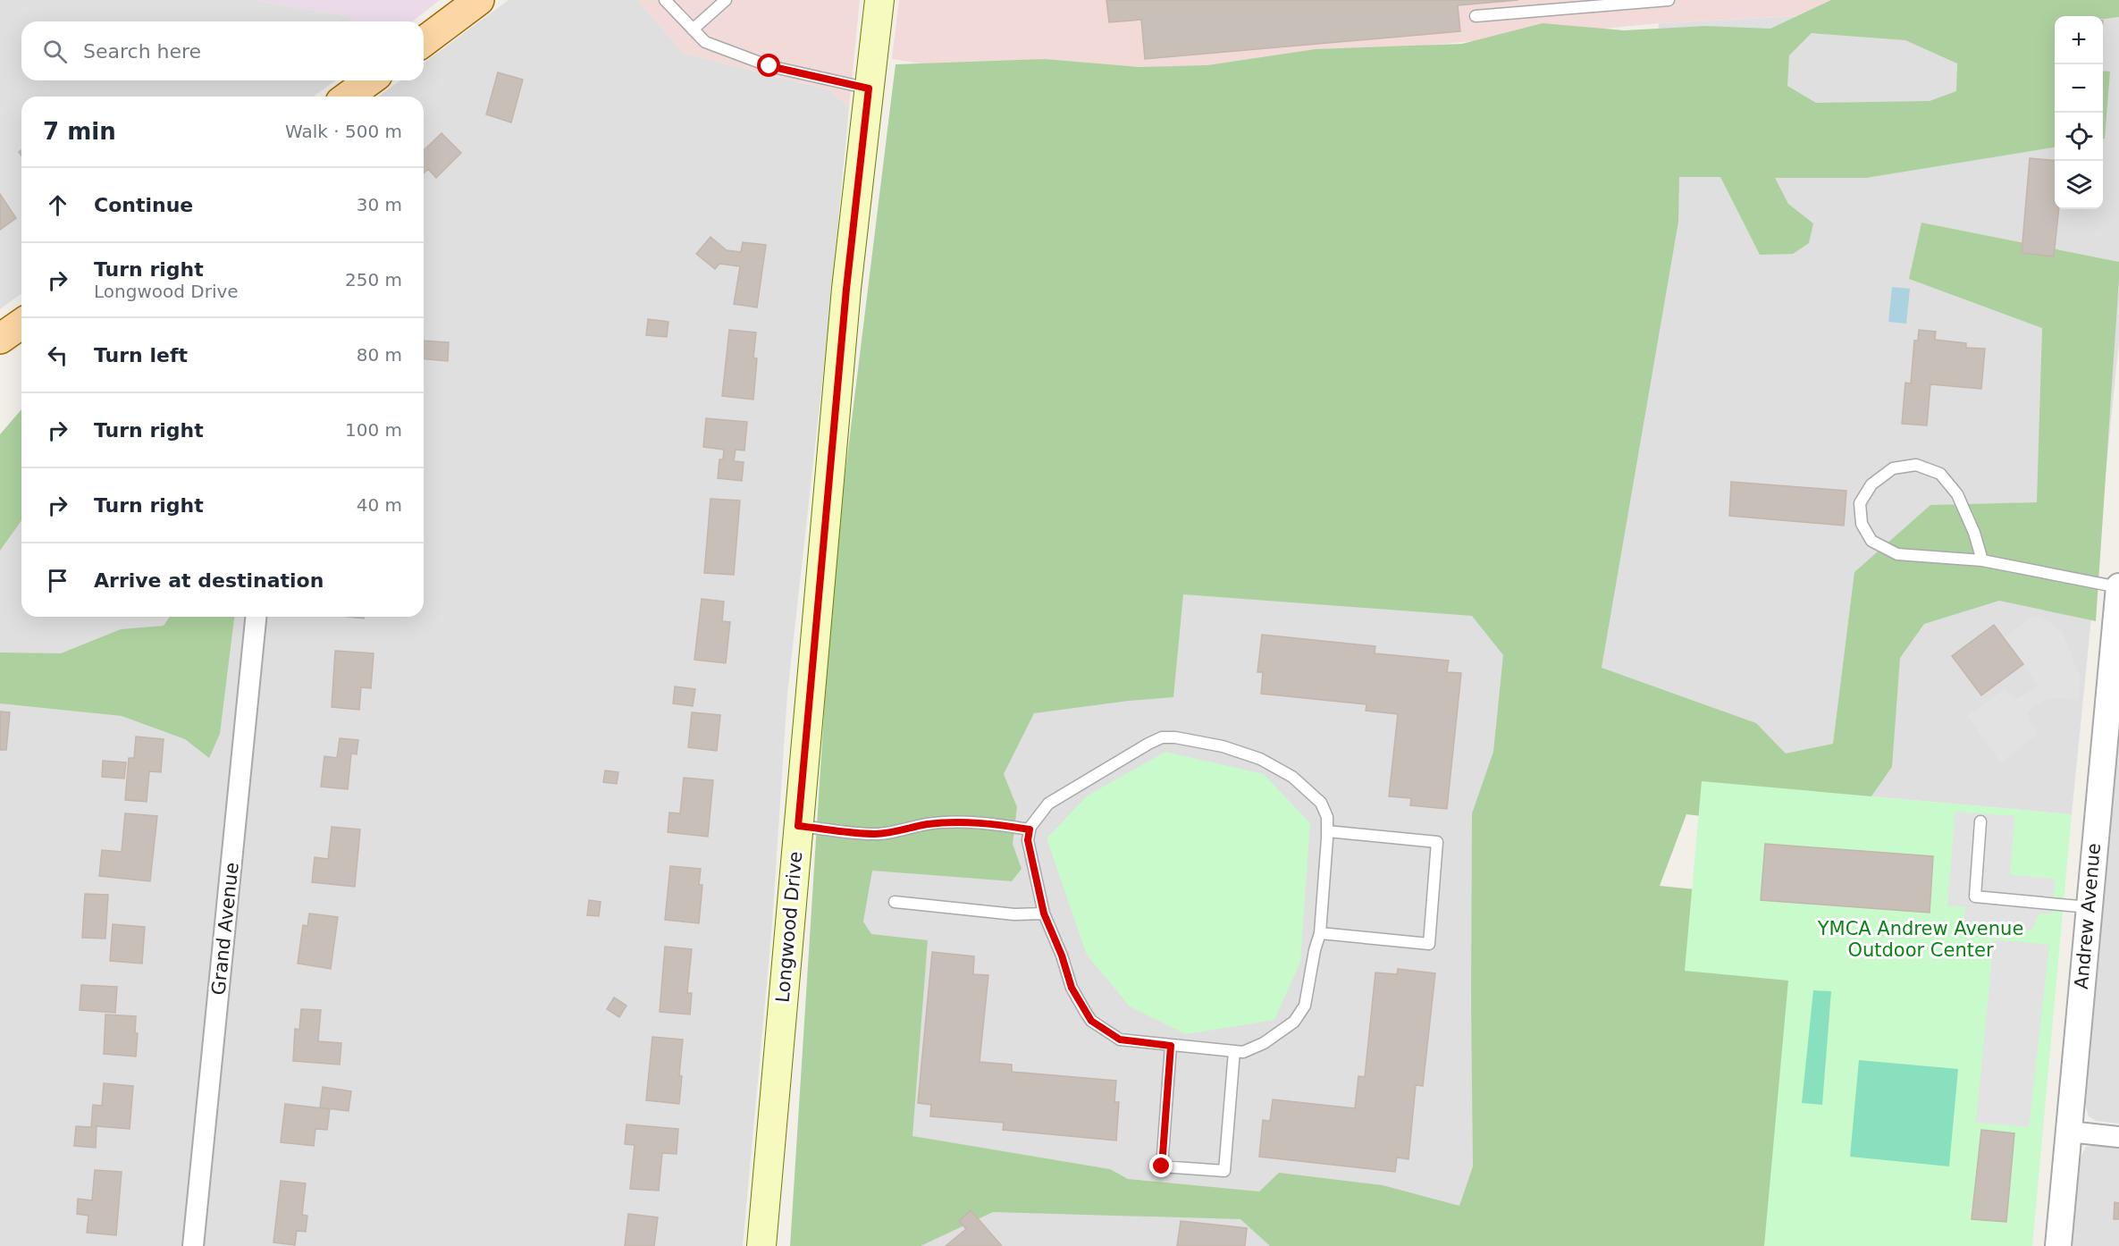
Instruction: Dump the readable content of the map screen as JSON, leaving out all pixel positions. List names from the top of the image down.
{
  "streets": {
    "main road": ["Longwood Drive"],
    "street": ["Andrew Avenue", "Grand Avenue"]
  },
  "parks": ["YMCA Andrew Avenue Outdoor Center"],
  "page": {
    "map_buttons": ["+", "−"],
    "search": "Search here",
    "heading": ["7 min", "Walk · 500 m"],
    "list": [
      ["Continue", "30 m"],
      ["Turn right", "Longwood Drive", "250 m"],
      ["Turn left", "80 m"],
      ["Turn right", "100 m"],
      ["Turn right", "40 m"],
      "Arrive at destination"
    ]
  }
}
